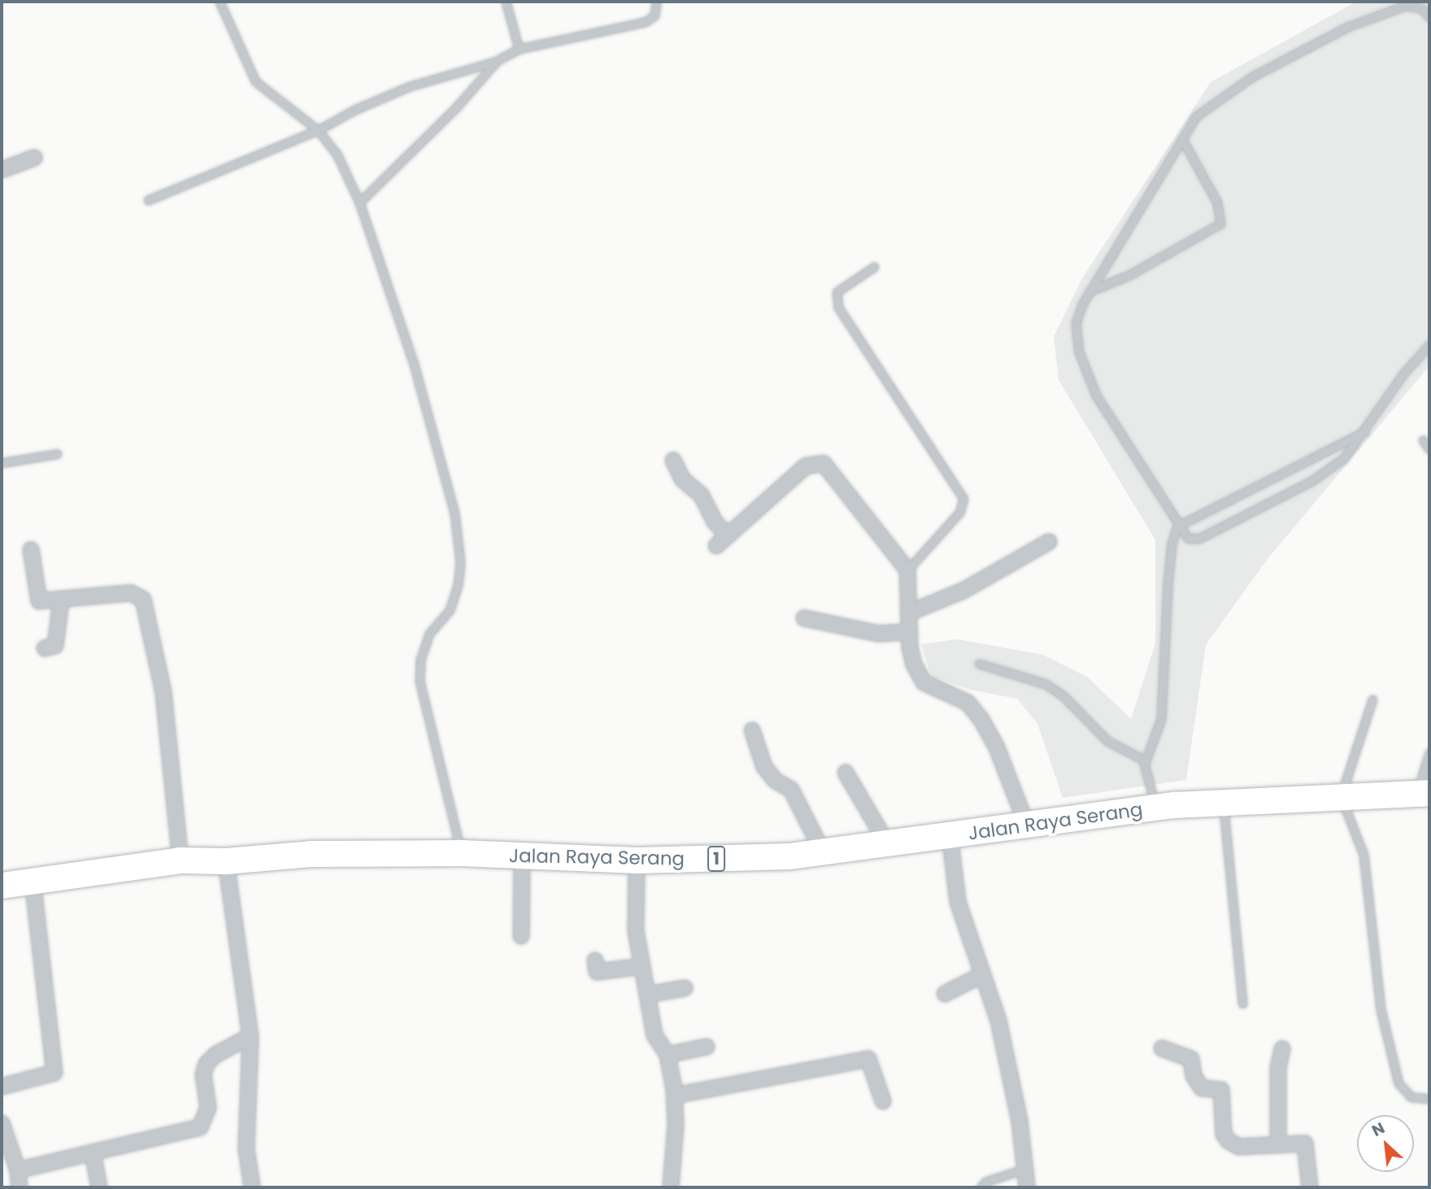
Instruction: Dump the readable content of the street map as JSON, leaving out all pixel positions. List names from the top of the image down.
{
  "streets": {
    "highway": ["Jalan Raya Serang", "1"]
  },
  "north": "top left"
}
